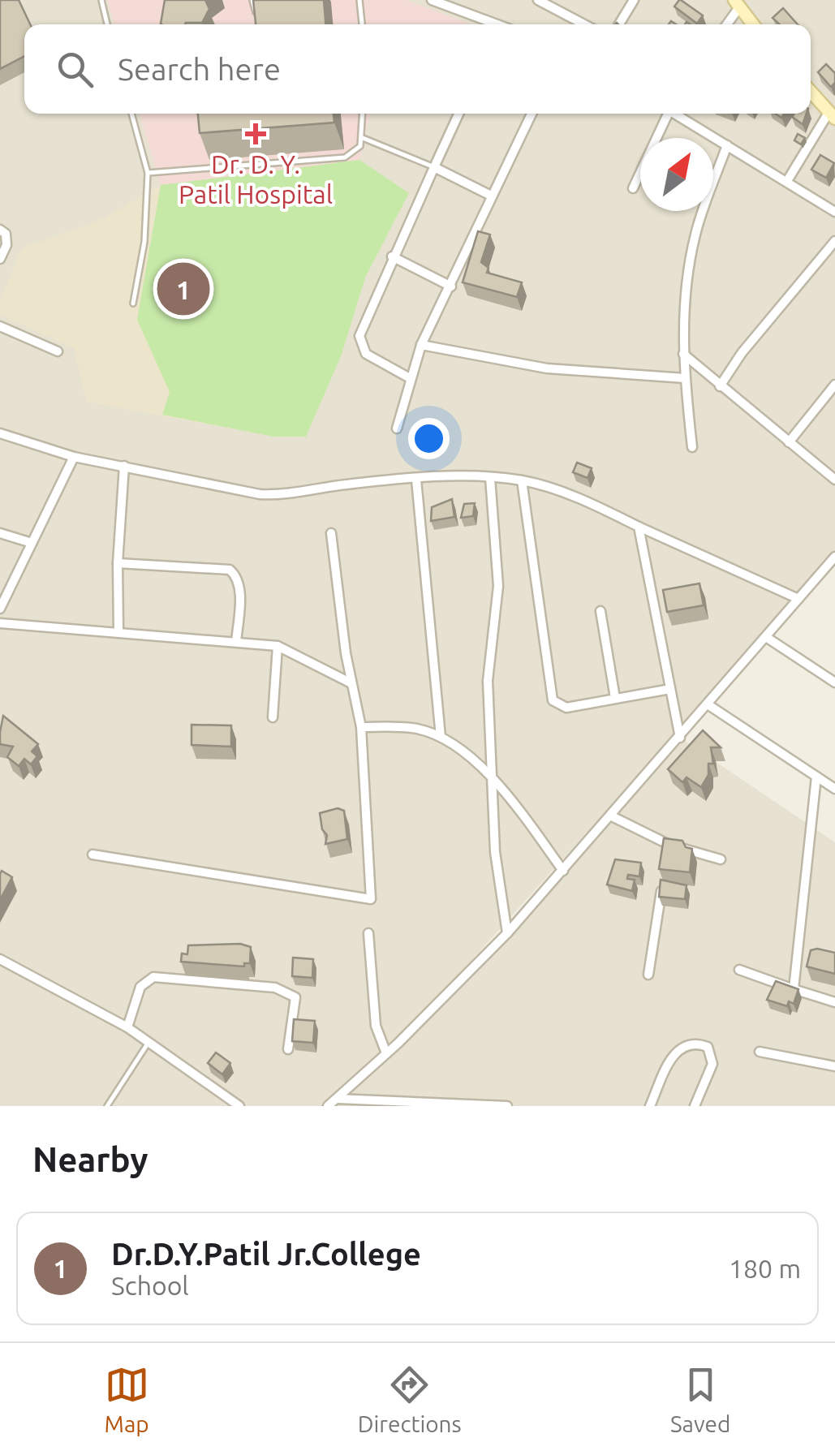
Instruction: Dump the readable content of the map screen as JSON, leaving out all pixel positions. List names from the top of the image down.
{
  "places": {
    "health": ["Dr. D. Y. Patil Hospital"]
  },
  "north": "top right",
  "page": {
    "search": "Search here",
    "pins": "1",
    "heading": "Nearby",
    "list": [
      {
        "mark": "1",
        "name": "Dr.D.Y.Patil Jr.College",
        "note": "School",
        "value": "180 m"
      }
    ],
    "nav": ["Map", "Directions", "Saved"]
  }
}
